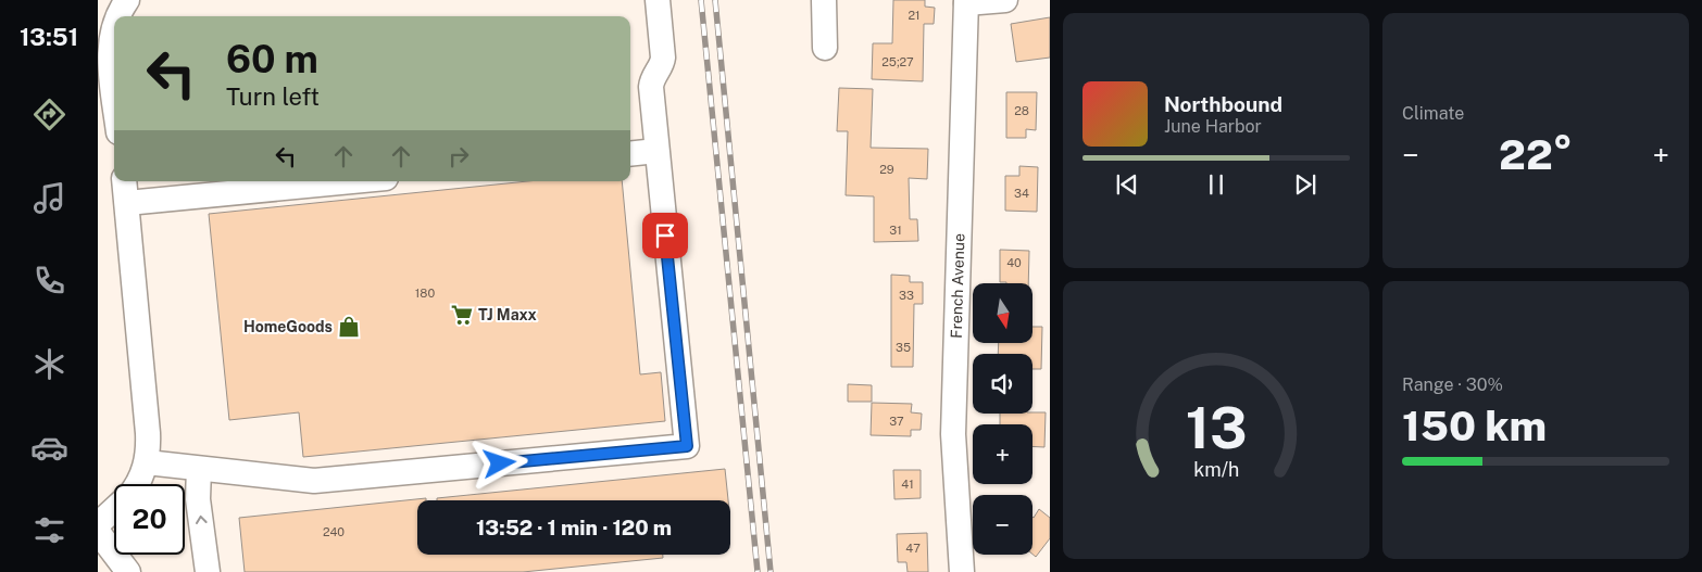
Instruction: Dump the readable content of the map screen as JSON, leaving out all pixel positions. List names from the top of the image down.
{
  "streets": {
    "street": ["French Avenue"]
  },
  "places": {
    "supermarket": ["TJ Maxx"],
    "shop": ["HomeGoods"]
  },
  "house_numbers": [
    "21",
    "25;27",
    "28",
    "29",
    "34",
    "31",
    "40",
    "180",
    "33",
    "35",
    "37",
    "41",
    "240",
    "47"
  ],
  "north": "bottom",
  "page": {
    "tabs": "13:51",
    "tile": [
      "Climate",
      ["Range · 30%", "150 km"]
    ],
    "turn": ["60 m", "Turn left"],
    "song": ["Northbound", "June Harbor"],
    "heat": ["−", "22°", "+"],
    "map_buttons": ["+", "−"],
    "limit": "20",
    "trip": "13:52 · 1 min · 120 m",
    "gauge": ["13", "km/h"]
  }
}
